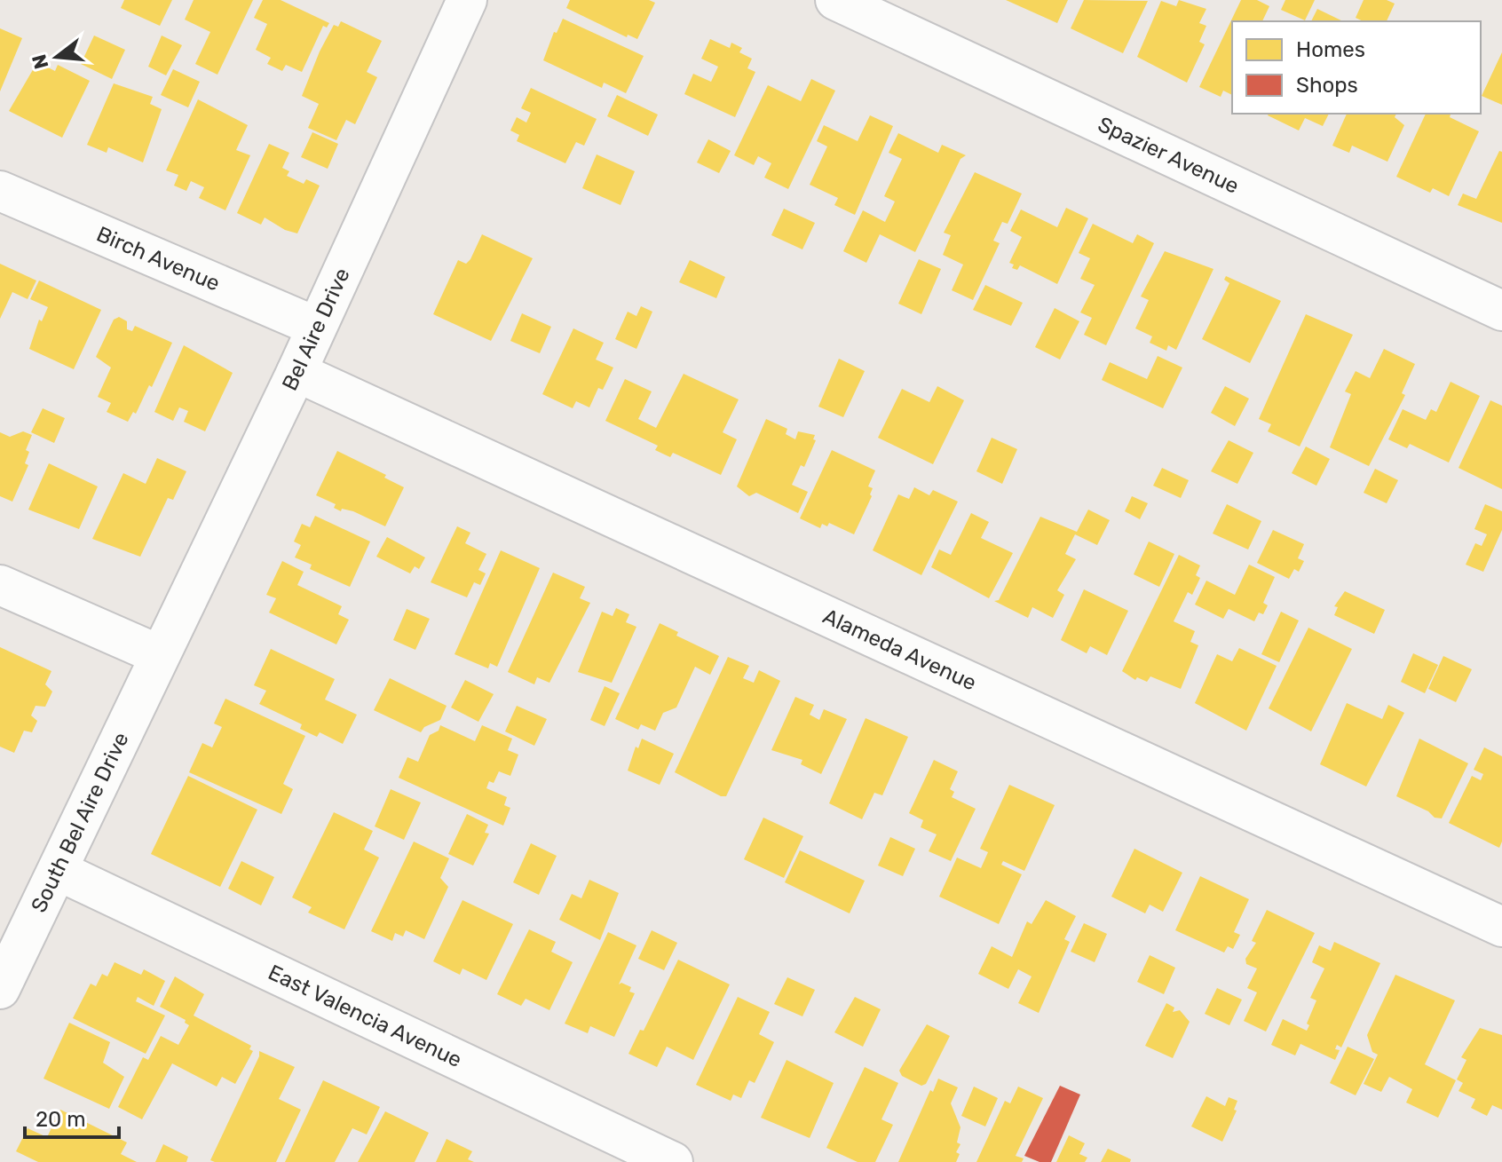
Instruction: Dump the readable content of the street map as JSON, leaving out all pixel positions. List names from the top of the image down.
{
  "streets": {
    "street": [
      "Spazier Avenue",
      "Birch Avenue",
      "Bel Aire Drive",
      "Alameda Avenue",
      "South Bel Aire Drive",
      "East Valencia Avenue"
    ]
  },
  "crossings": [
    ["Birch Avenue", "Bel Aire Drive"],
    ["Bel Aire Drive", "Alameda Avenue"],
    ["Bel Aire Drive", "South Bel Aire Drive"],
    ["South Bel Aire Drive", "East Valencia Avenue"]
  ],
  "legend": ["Homes", "Shops"],
  "scale_bar": "20 m",
  "north": "left"
}
